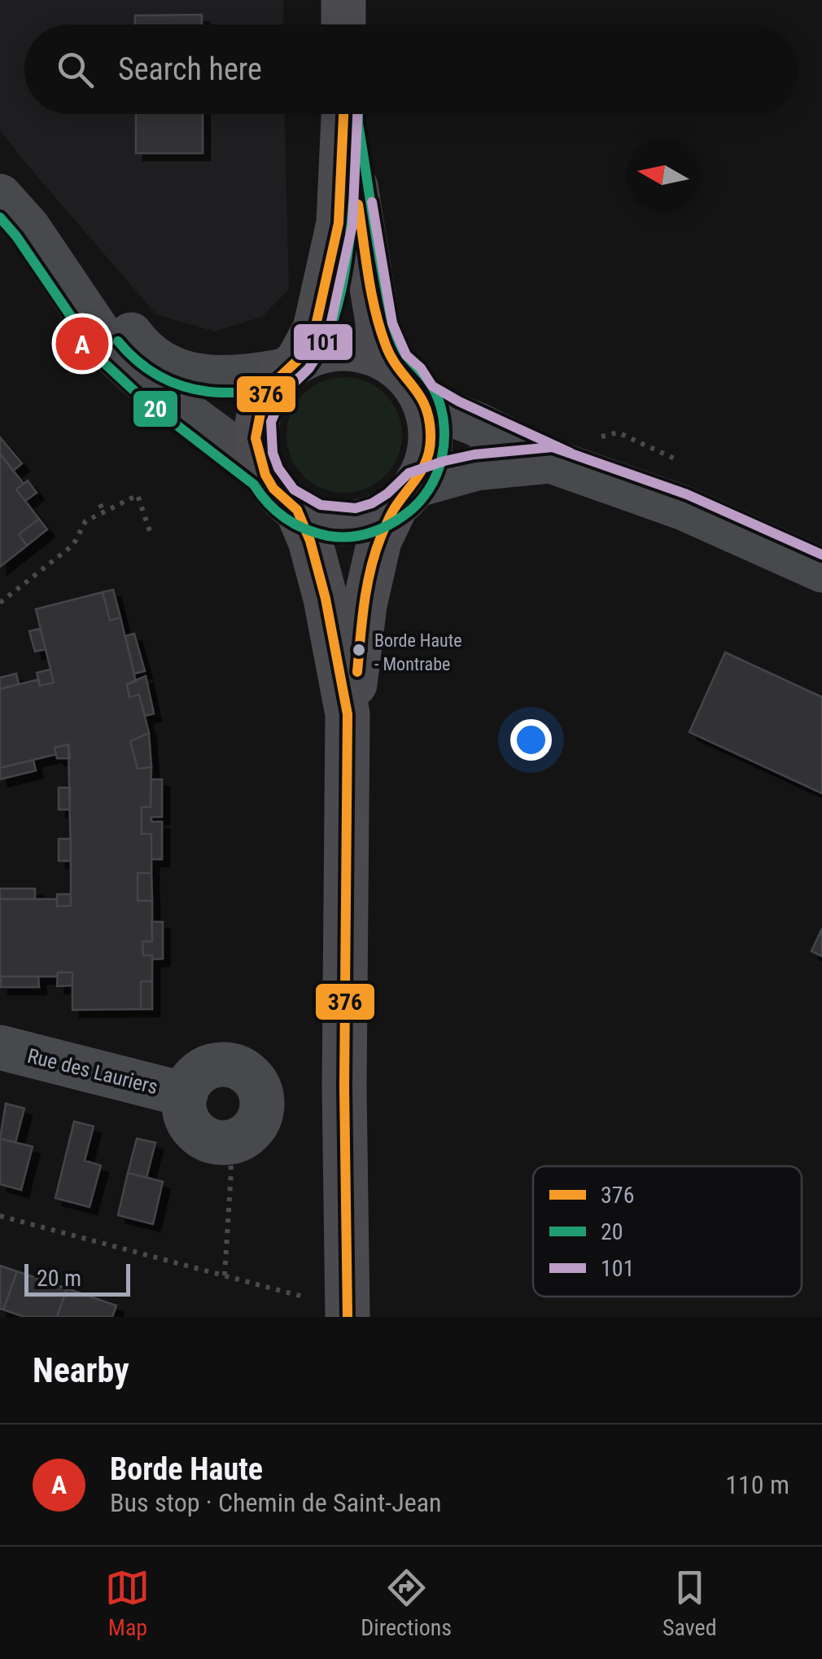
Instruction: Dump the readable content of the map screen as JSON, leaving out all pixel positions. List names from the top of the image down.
{
  "streets": {
    "street": ["Rue des Lauriers"]
  },
  "places": ["Borde Haute - Montrabe"],
  "lines": ["transit line 376", "transit line 20", "transit line 101"],
  "legend": ["376", "20", "101"],
  "scale_bar": "20 m",
  "north": "left",
  "page": {
    "search": "Search here",
    "pins": "A",
    "scale": "20 m",
    "heading": "Nearby",
    "list": [
      {
        "mark": "A",
        "name": "Borde Haute",
        "note": "Bus stop · Chemin de Saint-Jean",
        "value": "110 m"
      }
    ],
    "nav": ["Map", "Directions", "Saved"]
  }
}
